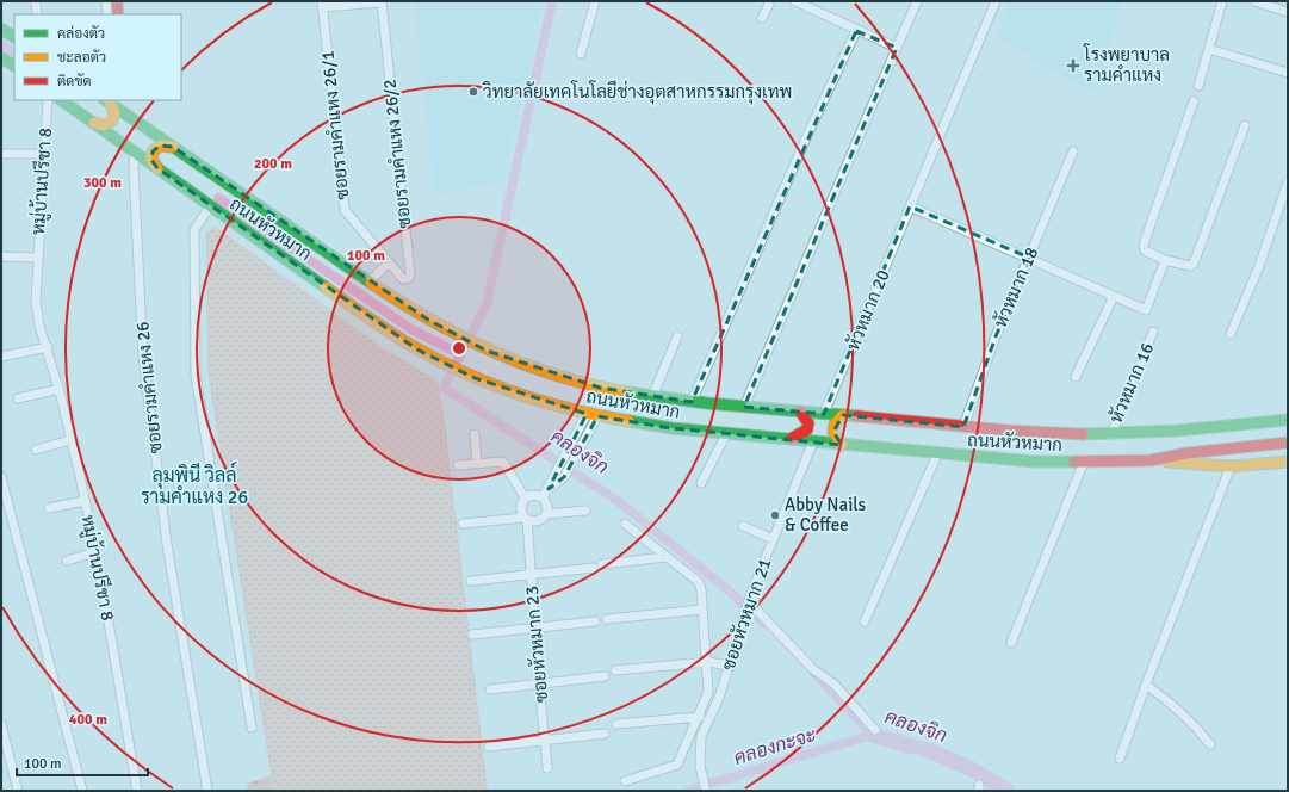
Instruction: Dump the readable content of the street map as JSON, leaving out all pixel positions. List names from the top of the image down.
{
  "streets": {
    "main road": ["ถนนหัวหมาก"],
    "street": [
      "ซอยรามคำแหง 26/1",
      "ซอยรามคำแหง 26/2",
      "หมู่บ้านปรีชา 8",
      "หัวหมาก 18",
      "หัวหมาก 20",
      "หัวหมาก 16",
      "ซอยรามคำแหง 26",
      "ซอยหัวหมาก 21",
      "ซอยหัวหมาก 23"
    ]
  },
  "crossings": [
    ["ซอยรามคำแหง 26/1", "ซอยรามคำแหง 26/2"],
    ["ถนนหัวหมาก", "หัวหมาก 18"],
    ["ถนนหัวหมาก", "หัวหมาก 20"],
    ["ถนนหัวหมาก", "หัวหมาก 16"],
    ["ถนนหัวหมาก", "ซอยรามคำแหง 26"],
    ["ถนนหัวหมาก", "ซอยหัวหมาก 21"]
  ],
  "districts": ["ลุมพินี วิลล์ รามคำแหง 26"],
  "water": ["คลองจิก", "คลองกะจะ"],
  "places": {
    "health": ["โรงพยาบาล รามคำแหง"],
    "other": ["วิทยาลัยเทคโนโลยีช่างอุตสาหกรรมกรุงเทพ", "Abby Nails & Coffee"]
  },
  "legend": ["คล่องตัว", "ชะลอตัว", "ติดขัด"],
  "scale_bar": "100 m",
  "rings": [
    "200 m",
    "300 m",
    "100 m",
    "400 m"
  ]
}
